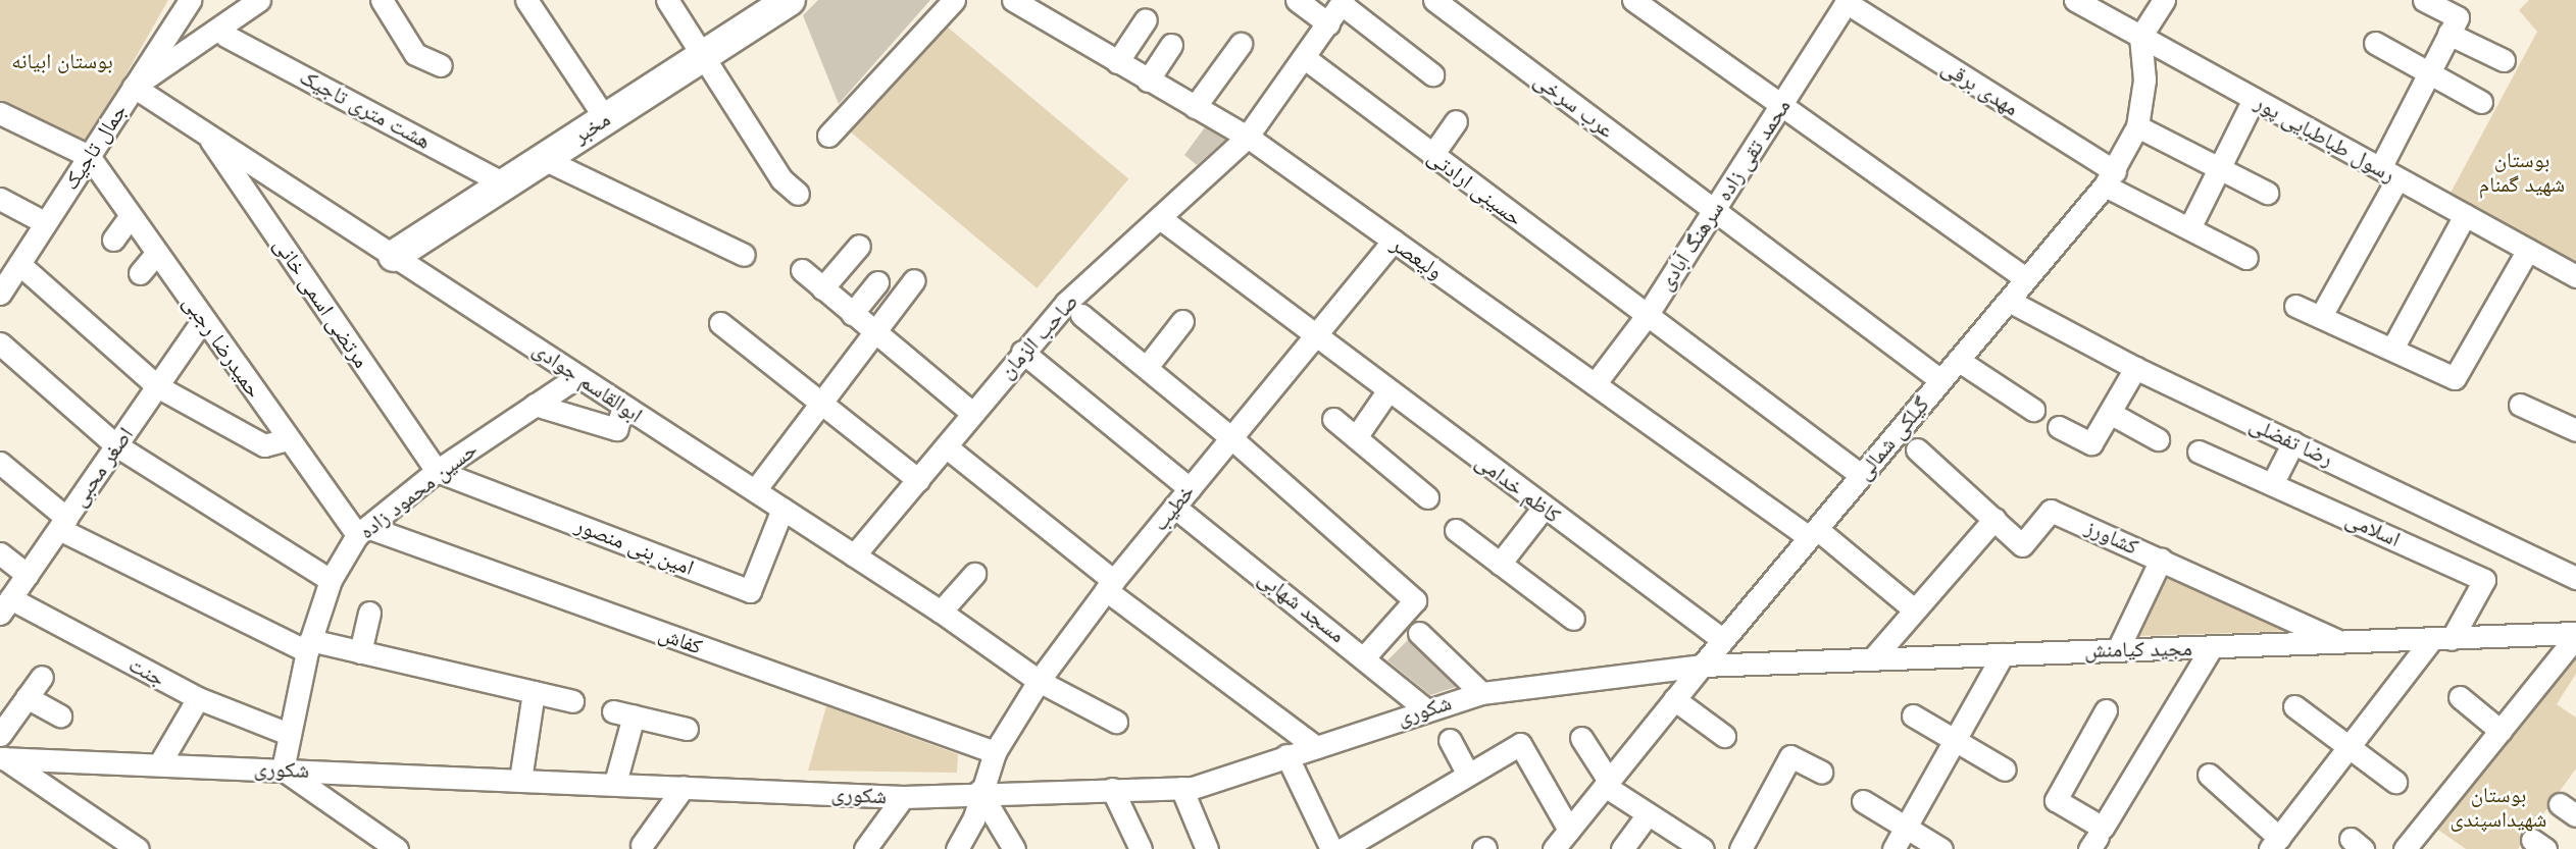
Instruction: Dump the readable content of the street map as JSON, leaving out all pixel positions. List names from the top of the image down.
{
  "streets": {
    "main road": ["مخبر"],
    "street": [
      "مهدی برقی",
      "عرب سرخی",
      "هشت متری تاجیک",
      "رسول طباطبایی پور",
      "جمال تاجیک",
      "حسینی ارادتی",
      "محمد تقی زاده سرهنگ آبادی",
      "ولیعصر",
      "مرتضی اسمی خانی",
      "صاحب الزمان",
      "حمیدرضا رجبی",
      "ابوالقاسم جوادی",
      "گيلکی شمالی",
      "رضا تفضلی",
      "اصغر محبی",
      "کاظم خدامی",
      "حسین محمود زاده",
      "خطیب",
      "اسلامی",
      "کشاورز",
      "امین بنی منصور",
      "مسجد شهابی",
      "کفاش",
      "مجید کیامنش",
      "جنت",
      "شکوری"
    ]
  },
  "crossings": [
    ["مهدی برقی", "محمد تقی زاده سرهنگ آبادی"],
    ["مهدی برقی", "گيلکی شمالی"],
    ["عرب سرخی", "محمد تقی زاده سرهنگ آبادی"],
    ["عرب سرخی", "گيلکی شمالی"],
    ["هشت متری تاجیک", "مخبر"],
    ["مخبر", "ابوالقاسم جوادی"],
    ["رسول طباطبایی پور", "گيلکی شمالی"],
    ["جمال تاجیک", "حمیدرضا رجبی"],
    ["جمال تاجیک", "ابوالقاسم جوادی"],
    ["حسینی ارادتی", "محمد تقی زاده سرهنگ آبادی"],
    ["حسینی ارادتی", "صاحب الزمان"],
    ["حسینی ارادتی", "گيلکی شمالی"],
    ["محمد تقی زاده سرهنگ آبادی", "ولیعصر"],
    ["ولیعصر", "صاحب الزمان"],
    ["ولیعصر", "گيلکی شمالی"],
    ["ولیعصر", "خطیب"],
    ["مرتضی اسمی خانی", "ابوالقاسم جوادی"],
    ["مرتضی اسمی خانی", "حسین محمود زاده"],
    ["مرتضی اسمی خانی", "امین بنی منصور"],
    ["صاحب الزمان", "ابوالقاسم جوادی"],
    ["صاحب الزمان", "کاظم خدامی"],
    ["حمیدرضا رجبی", "اصغر محبی"],
    ["حمیدرضا رجبی", "حسین محمود زاده"],
    ["حمیدرضا رجبی", "کفاش"],
    ["ابوالقاسم جوادی", "حسین محمود زاده"],
    ["ابوالقاسم جوادی", "خطیب"],
    ["ابوالقاسم جوادی", "امین بنی منصور"],
    ["گيلکی شمالی", "رضا تفضلی"],
    ["گيلکی شمالی", "کاظم خدامی"],
    ["گيلکی شمالی", "مجید کیامنش"],
    ["گيلکی شمالی", "شکوری"],
    ["اصغر محبی", "جنت"],
    ["کاظم خدامی", "خطیب"],
    ["حسین محمود زاده", "امین بنی منصور"],
    ["حسین محمود زاده", "کفاش"],
    ["حسین محمود زاده", "جنت"],
    ["حسین محمود زاده", "شکوری"],
    ["خطیب", "مسجد شهابی"],
    ["خطیب", "کفاش"],
    ["خطیب", "شکوری"],
    ["اسلامی", "مجید کیامنش"],
    ["کشاورز", "مجید کیامنش"],
    ["مسجد شهابی", "شکوری"],
    ["مجید کیامنش", "شکوری"]
  ],
  "parks": ["بوستان ابیانه", "بوستان شهید گمنام", "بوستان شهیداسپندی"]
}
